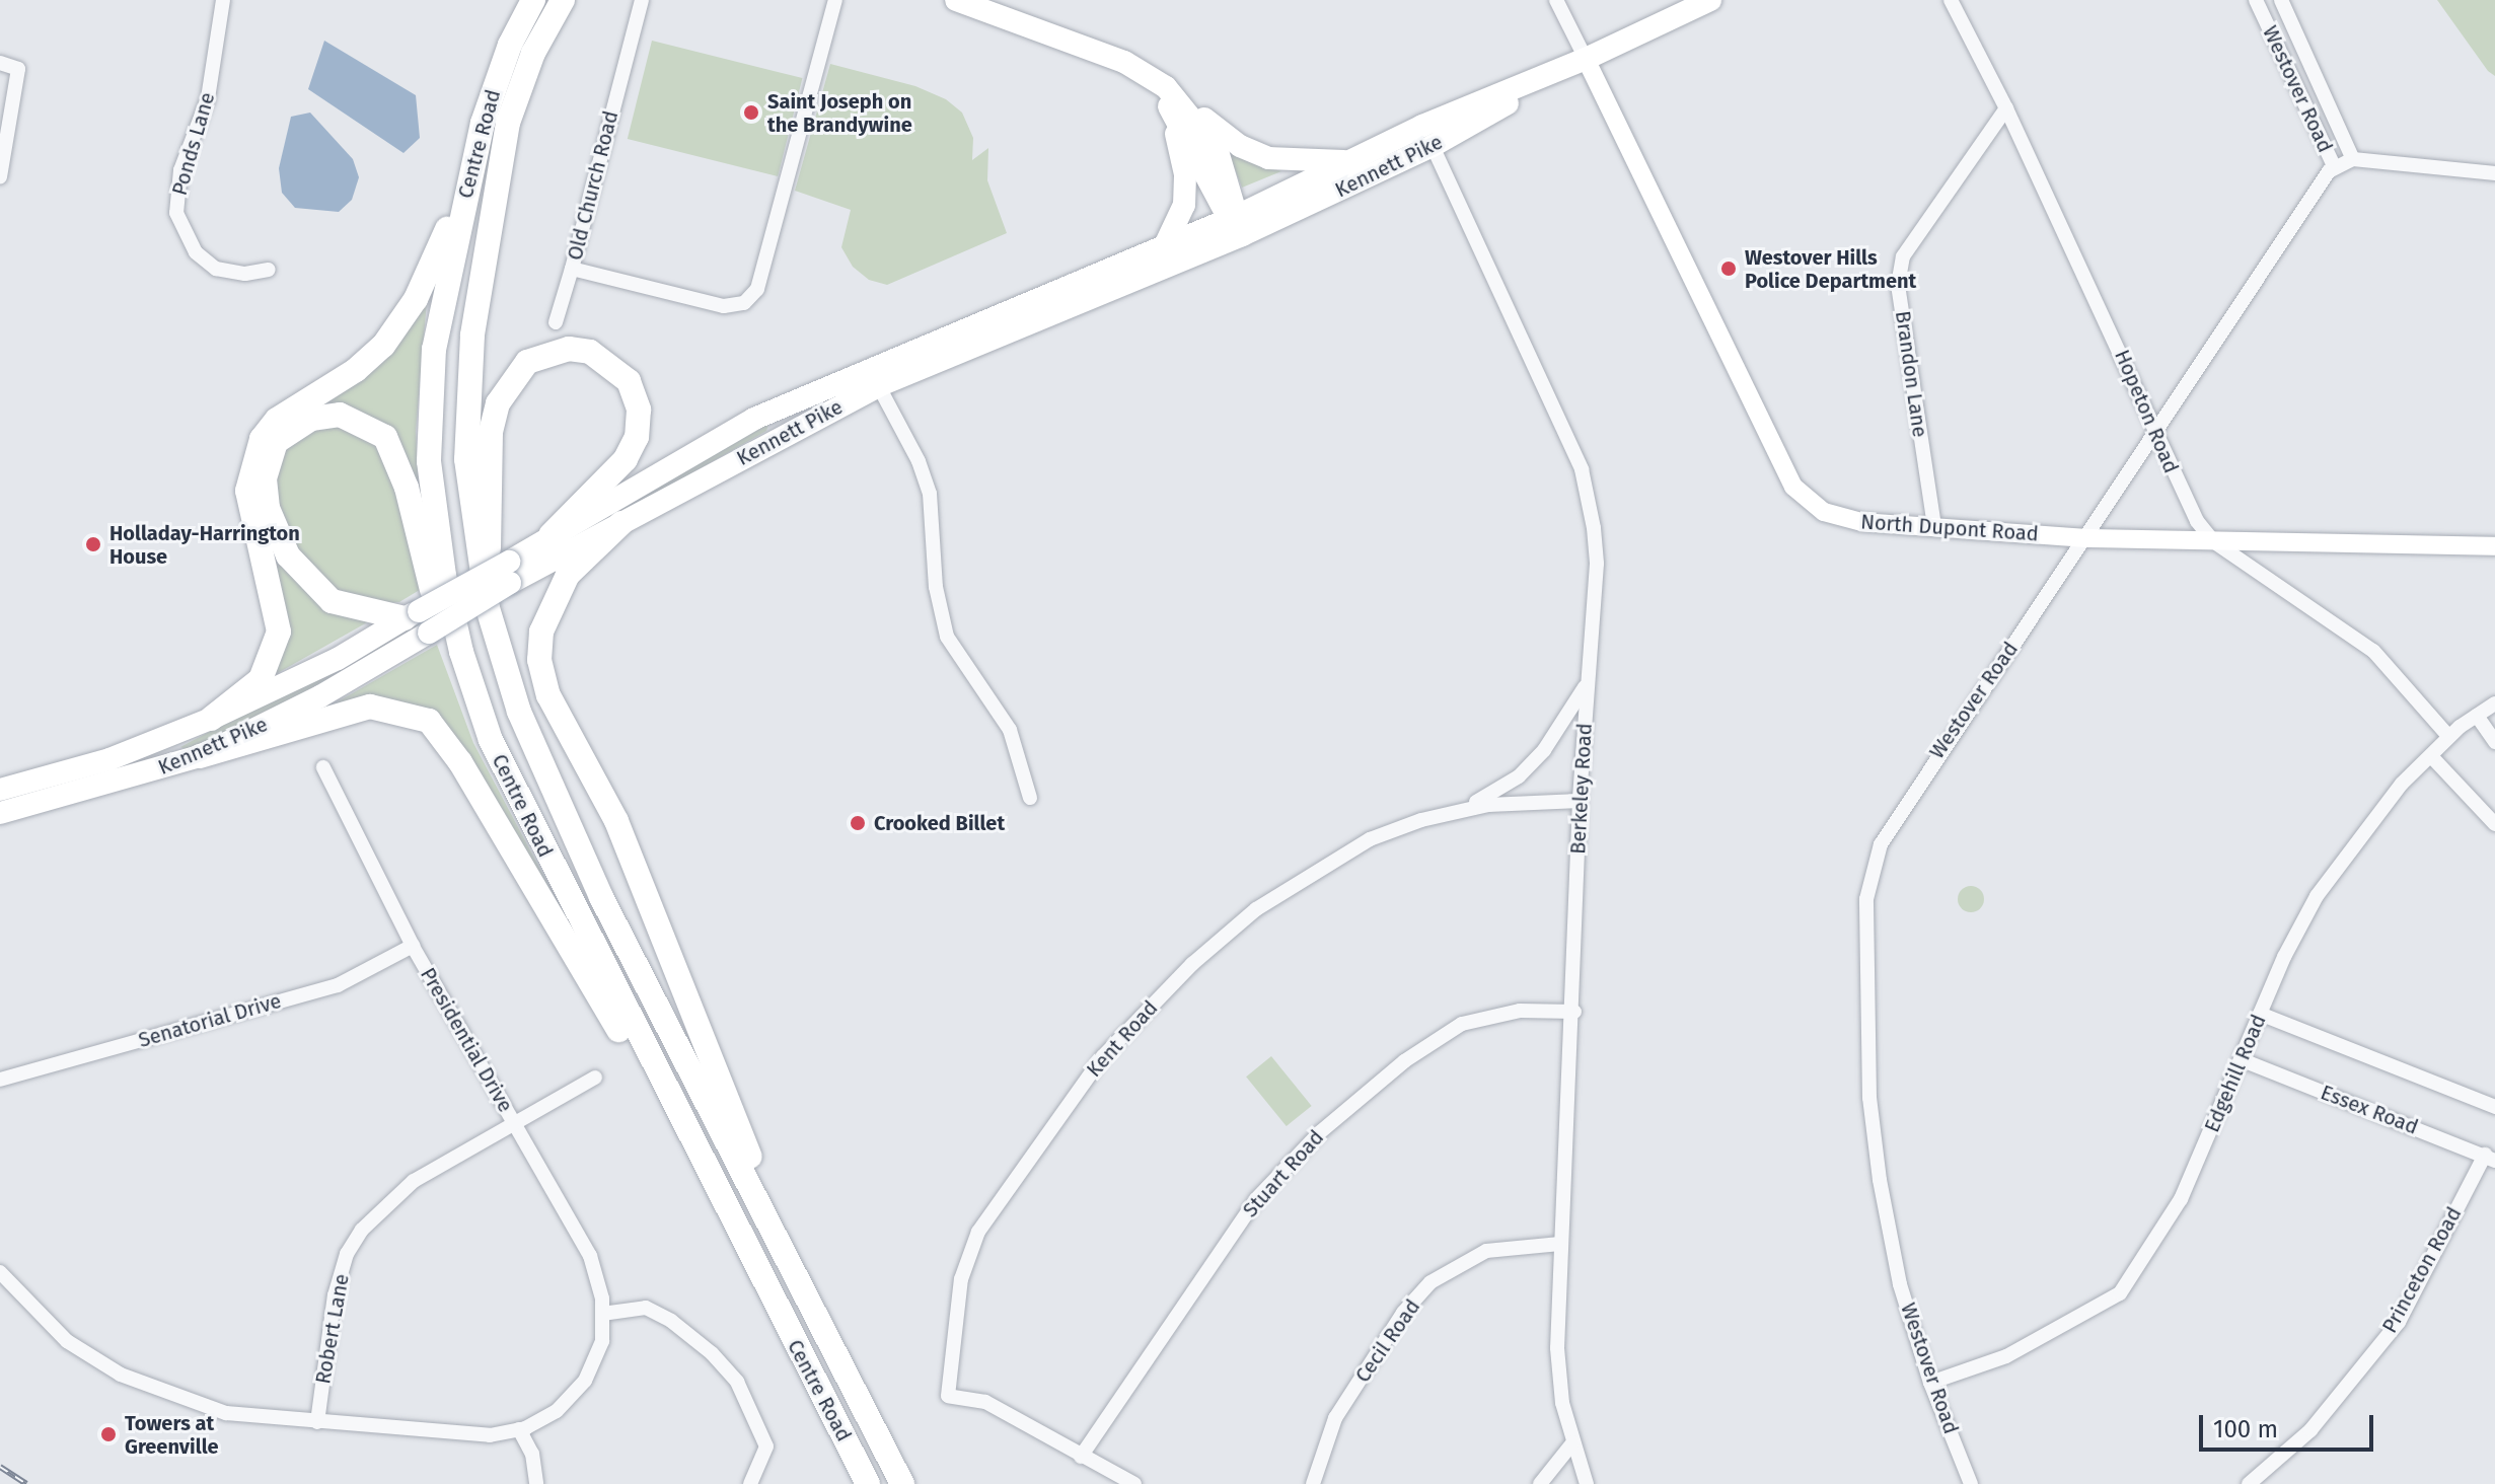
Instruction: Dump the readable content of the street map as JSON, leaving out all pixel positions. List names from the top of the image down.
{
  "streets": {
    "highway": ["Centre Road"],
    "main road": ["Kennett Pike", "North Dupont Road"],
    "street": [
      "Westover Road",
      "Ponds Lane",
      "Old Church Road",
      "Brandon Lane",
      "Hopeton Road",
      "Berkeley Road",
      "Senatorial Drive",
      "Kent Road",
      "Presidential Drive",
      "Edgehill Road",
      "Essex Road",
      "Stuart Road",
      "Princeton Road",
      "Robert Lane",
      "Cecil Road"
    ]
  },
  "crossings": [
    ["Westover Road", "Hopeton Road"],
    ["Westover Road", "North Dupont Road"],
    ["Westover Road", "Edgehill Road"],
    ["Kennett Pike", "North Dupont Road"],
    ["Kennett Pike", "Berkeley Road"],
    ["Brandon Lane", "Hopeton Road"],
    ["Brandon Lane", "North Dupont Road"],
    ["Hopeton Road", "North Dupont Road"],
    ["Hopeton Road", "Edgehill Road"],
    ["Berkeley Road", "Kent Road"],
    ["Berkeley Road", "Stuart Road"],
    ["Berkeley Road", "Cecil Road"],
    ["Senatorial Drive", "Presidential Drive"],
    ["Kent Road", "Stuart Road"],
    ["Presidential Drive", "Robert Lane"],
    ["Edgehill Road", "Essex Road"],
    ["Essex Road", "Princeton Road"]
  ],
  "places": [
    "Saint Joseph on the Brandywine",
    "Westover Hills Police Department",
    "Holladay-Harrington House",
    "Crooked Billet",
    "Towers at Greenville"
  ],
  "scale_bar": "100 m"
}
